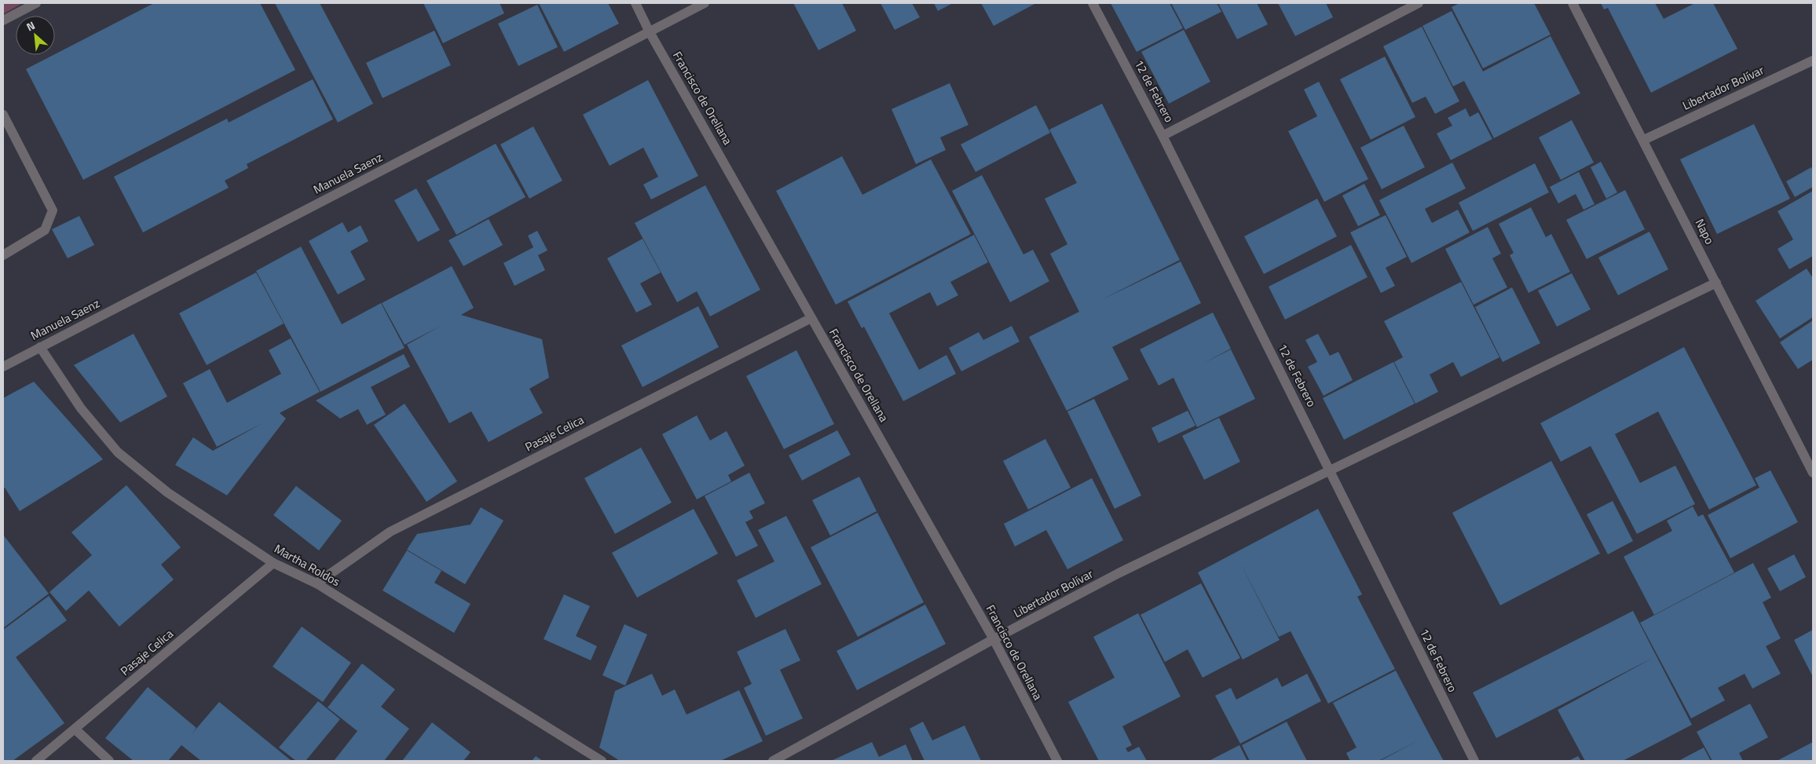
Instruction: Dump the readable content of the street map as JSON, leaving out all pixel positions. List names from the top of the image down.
{
  "streets": {
    "street": [
      "Libertador Bolívar",
      "12 de Febrero",
      "Francisco de Orellana",
      "Manuela Saenz",
      "Napo",
      "Pasaje Celica",
      "Martha Roldos"
    ]
  },
  "crossings": [
    ["Libertador Bolívar", "12 de Febrero"],
    ["Libertador Bolívar", "Francisco de Orellana"],
    ["Libertador Bolívar", "Napo"],
    ["Francisco de Orellana", "Manuela Saenz"],
    ["Francisco de Orellana", "Pasaje Celica"],
    ["Manuela Saenz", "Martha Roldos"],
    ["Pasaje Celica", "Martha Roldos"]
  ],
  "north": "top left"
}
